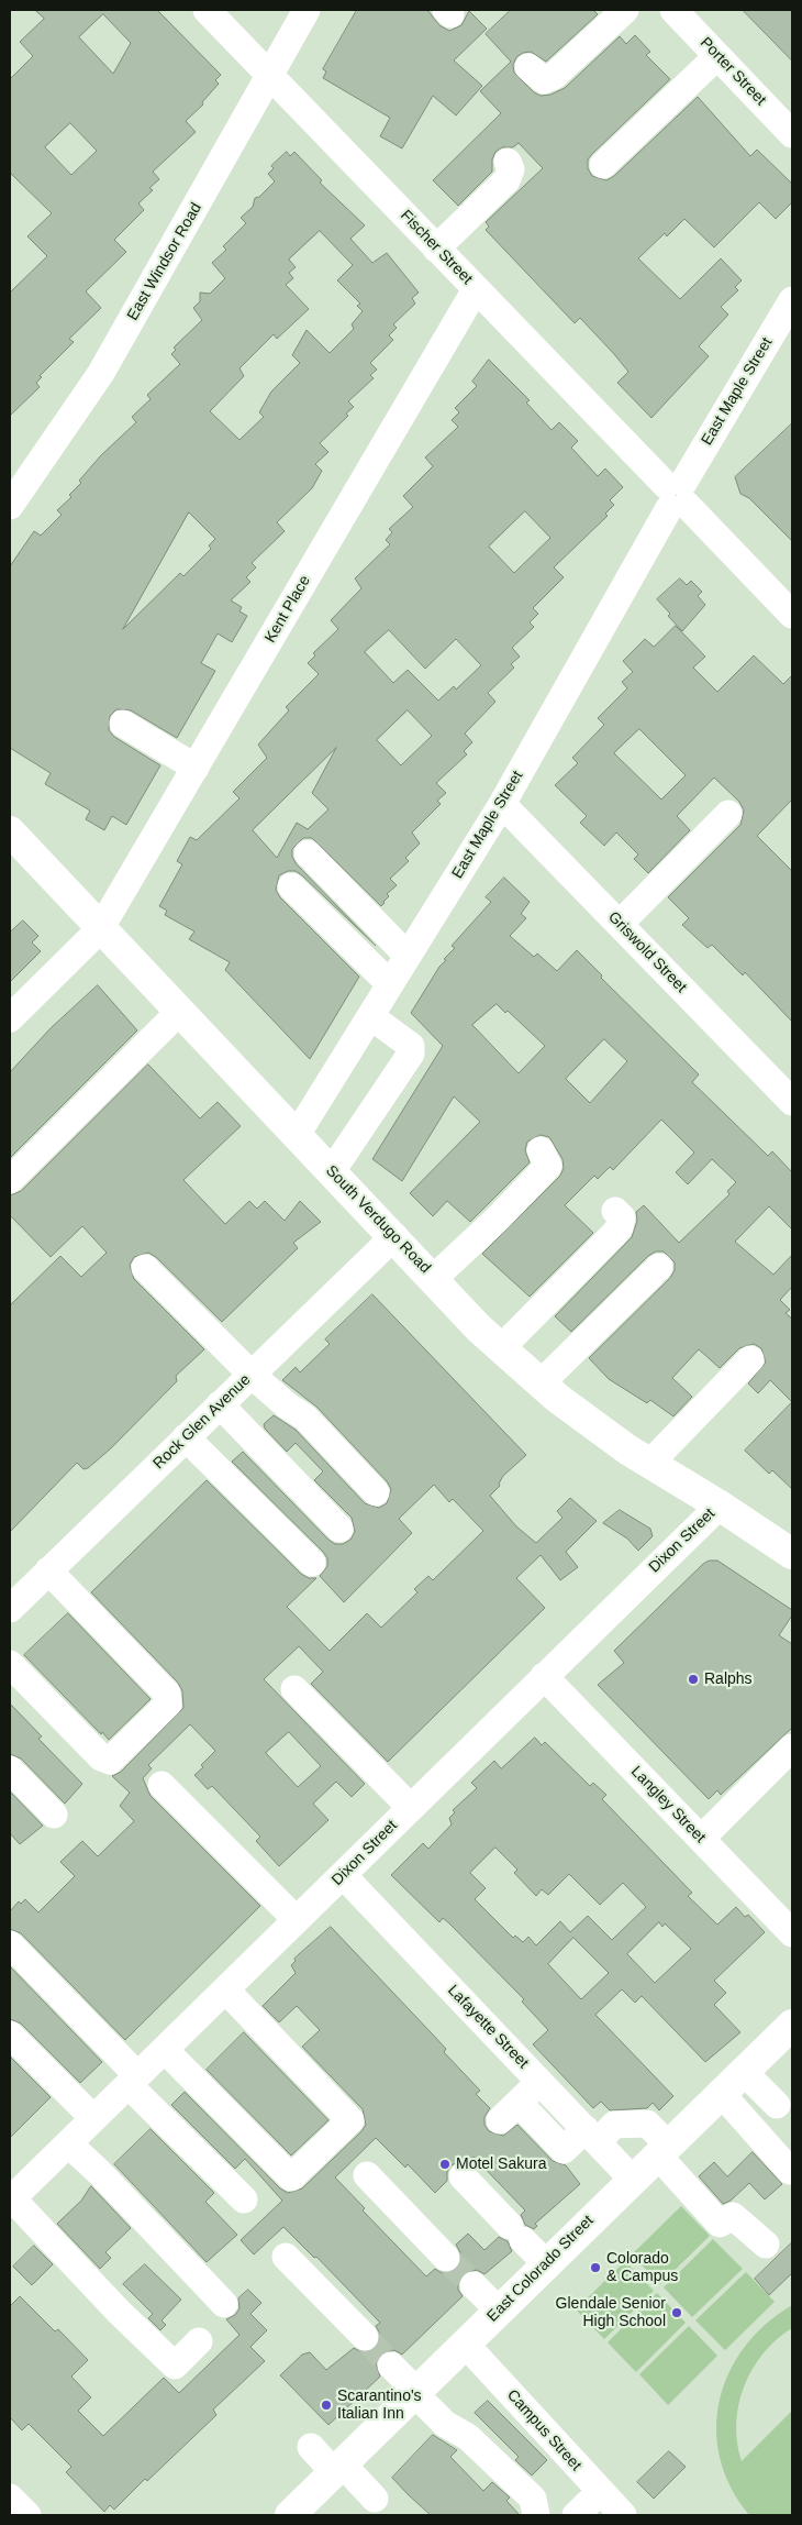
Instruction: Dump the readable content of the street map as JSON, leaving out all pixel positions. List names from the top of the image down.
{
  "streets": {
    "main road": ["South Verdugo Road", "East Colorado Street"],
    "street": [
      "Porter Street",
      "Fischer Street",
      "East Windsor Road",
      "East Maple Street",
      "Kent Place",
      "Griswold Street",
      "Rock Glen Avenue",
      "Dixon Street",
      "Langley Street",
      "Lafayette Street",
      "Campus Street"
    ]
  },
  "crossings": [
    ["Fischer Street", "East Windsor Road"],
    ["Fischer Street", "East Maple Street"],
    ["Fischer Street", "Kent Place"],
    ["East Maple Street", "Griswold Street"],
    ["East Maple Street", "South Verdugo Road"],
    ["Kent Place", "South Verdugo Road"],
    ["South Verdugo Road", "Rock Glen Avenue"],
    ["South Verdugo Road", "Dixon Street"],
    ["Dixon Street", "Langley Street"],
    ["Dixon Street", "Lafayette Street"],
    ["Lafayette Street", "East Colorado Street"],
    ["East Colorado Street", "Campus Street"]
  ],
  "places": [
    "Ralphs",
    "Motel Sakura",
    "Colorado & Campus",
    "Glendale Senior High School",
    "Scarantino's Italian Inn"
  ]
}
